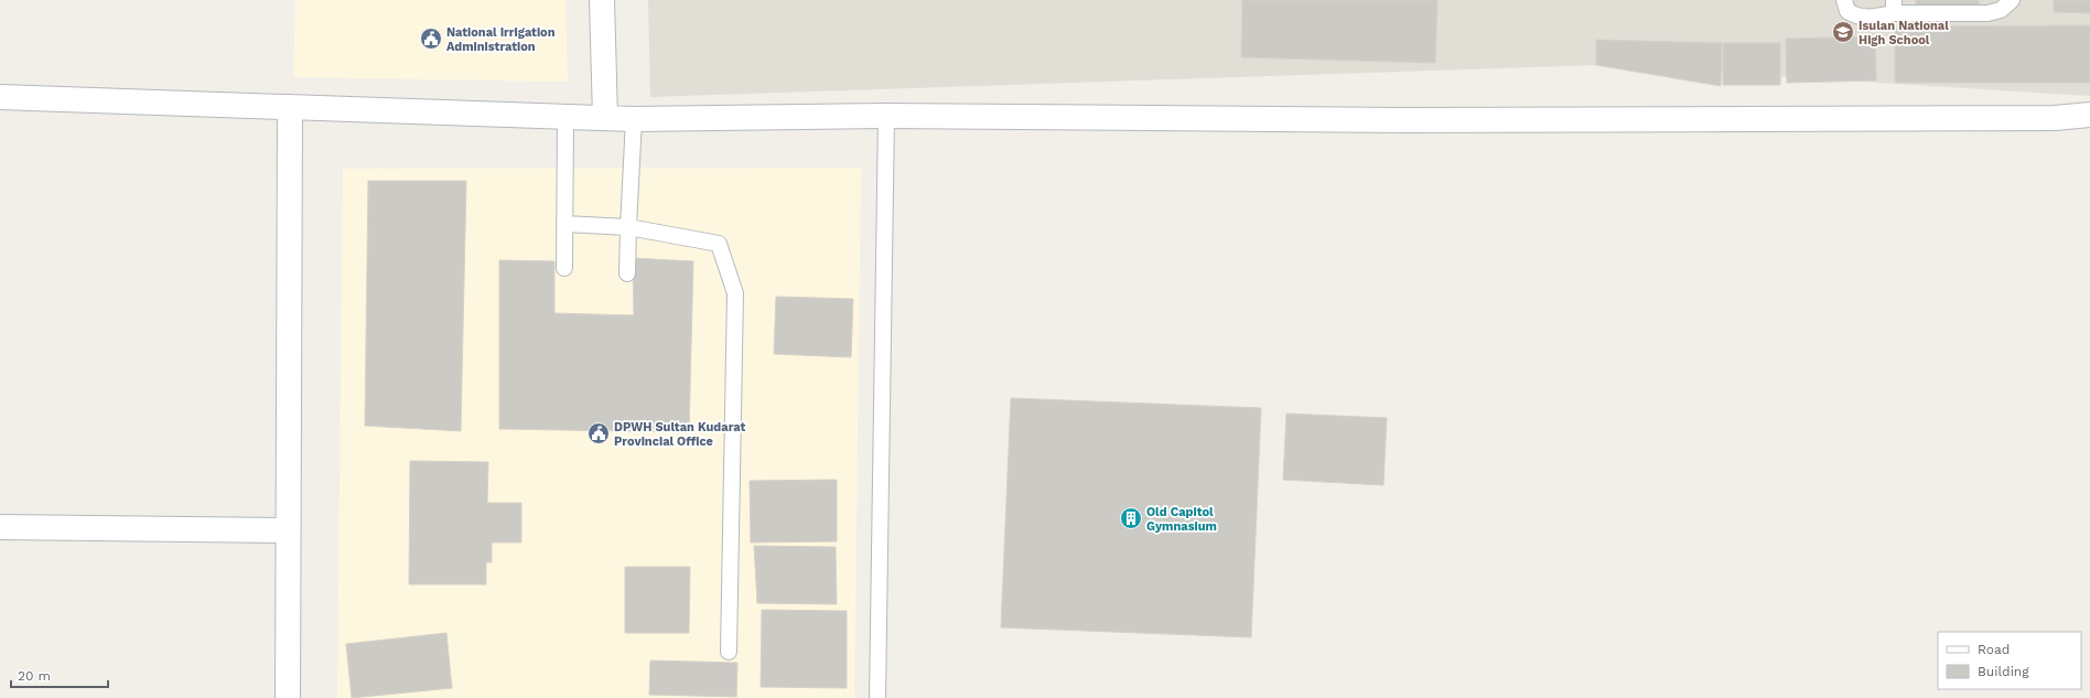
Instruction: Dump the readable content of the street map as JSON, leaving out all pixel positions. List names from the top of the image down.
{
  "places": {
    "school or university": ["Isulan National High School"],
    "public building": ["National Irrigation Administration", "DPWH Sultan Kudarat Provincial Office"],
    "building": ["Old Capitol Gymnasium"]
  },
  "legend": ["Road", "Building"],
  "scale_bar": "20 m"
}
